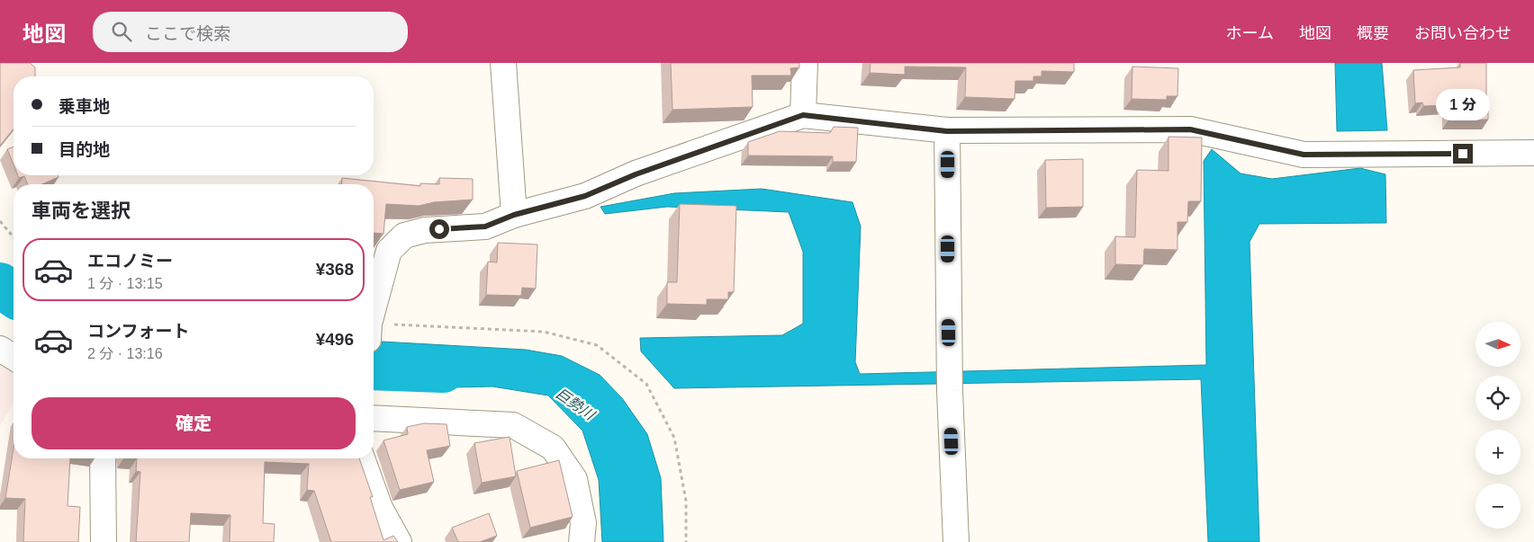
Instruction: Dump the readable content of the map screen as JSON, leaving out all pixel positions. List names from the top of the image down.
{
  "water": ["巨勢川"],
  "north": "right",
  "page": {
    "header": "地図",
    "search": "ここで検索",
    "nav": [
      "ホーム",
      "地図",
      "概要",
      "お問い合わせ"
    ],
    "banner": ["乗車地", "目的地"],
    "bubble": "1 分",
    "heading": "車両を選択",
    "list": [
      {
        "name": "エコノミー",
        "note": "1 分 · 13:15",
        "value": "¥368"
      },
      {
        "name": "コンフォート",
        "note": "2 分 · 13:16",
        "value": "¥496"
      }
    ],
    "map_buttons": ["+", "−"],
    "buttons": "確定"
  }
}
